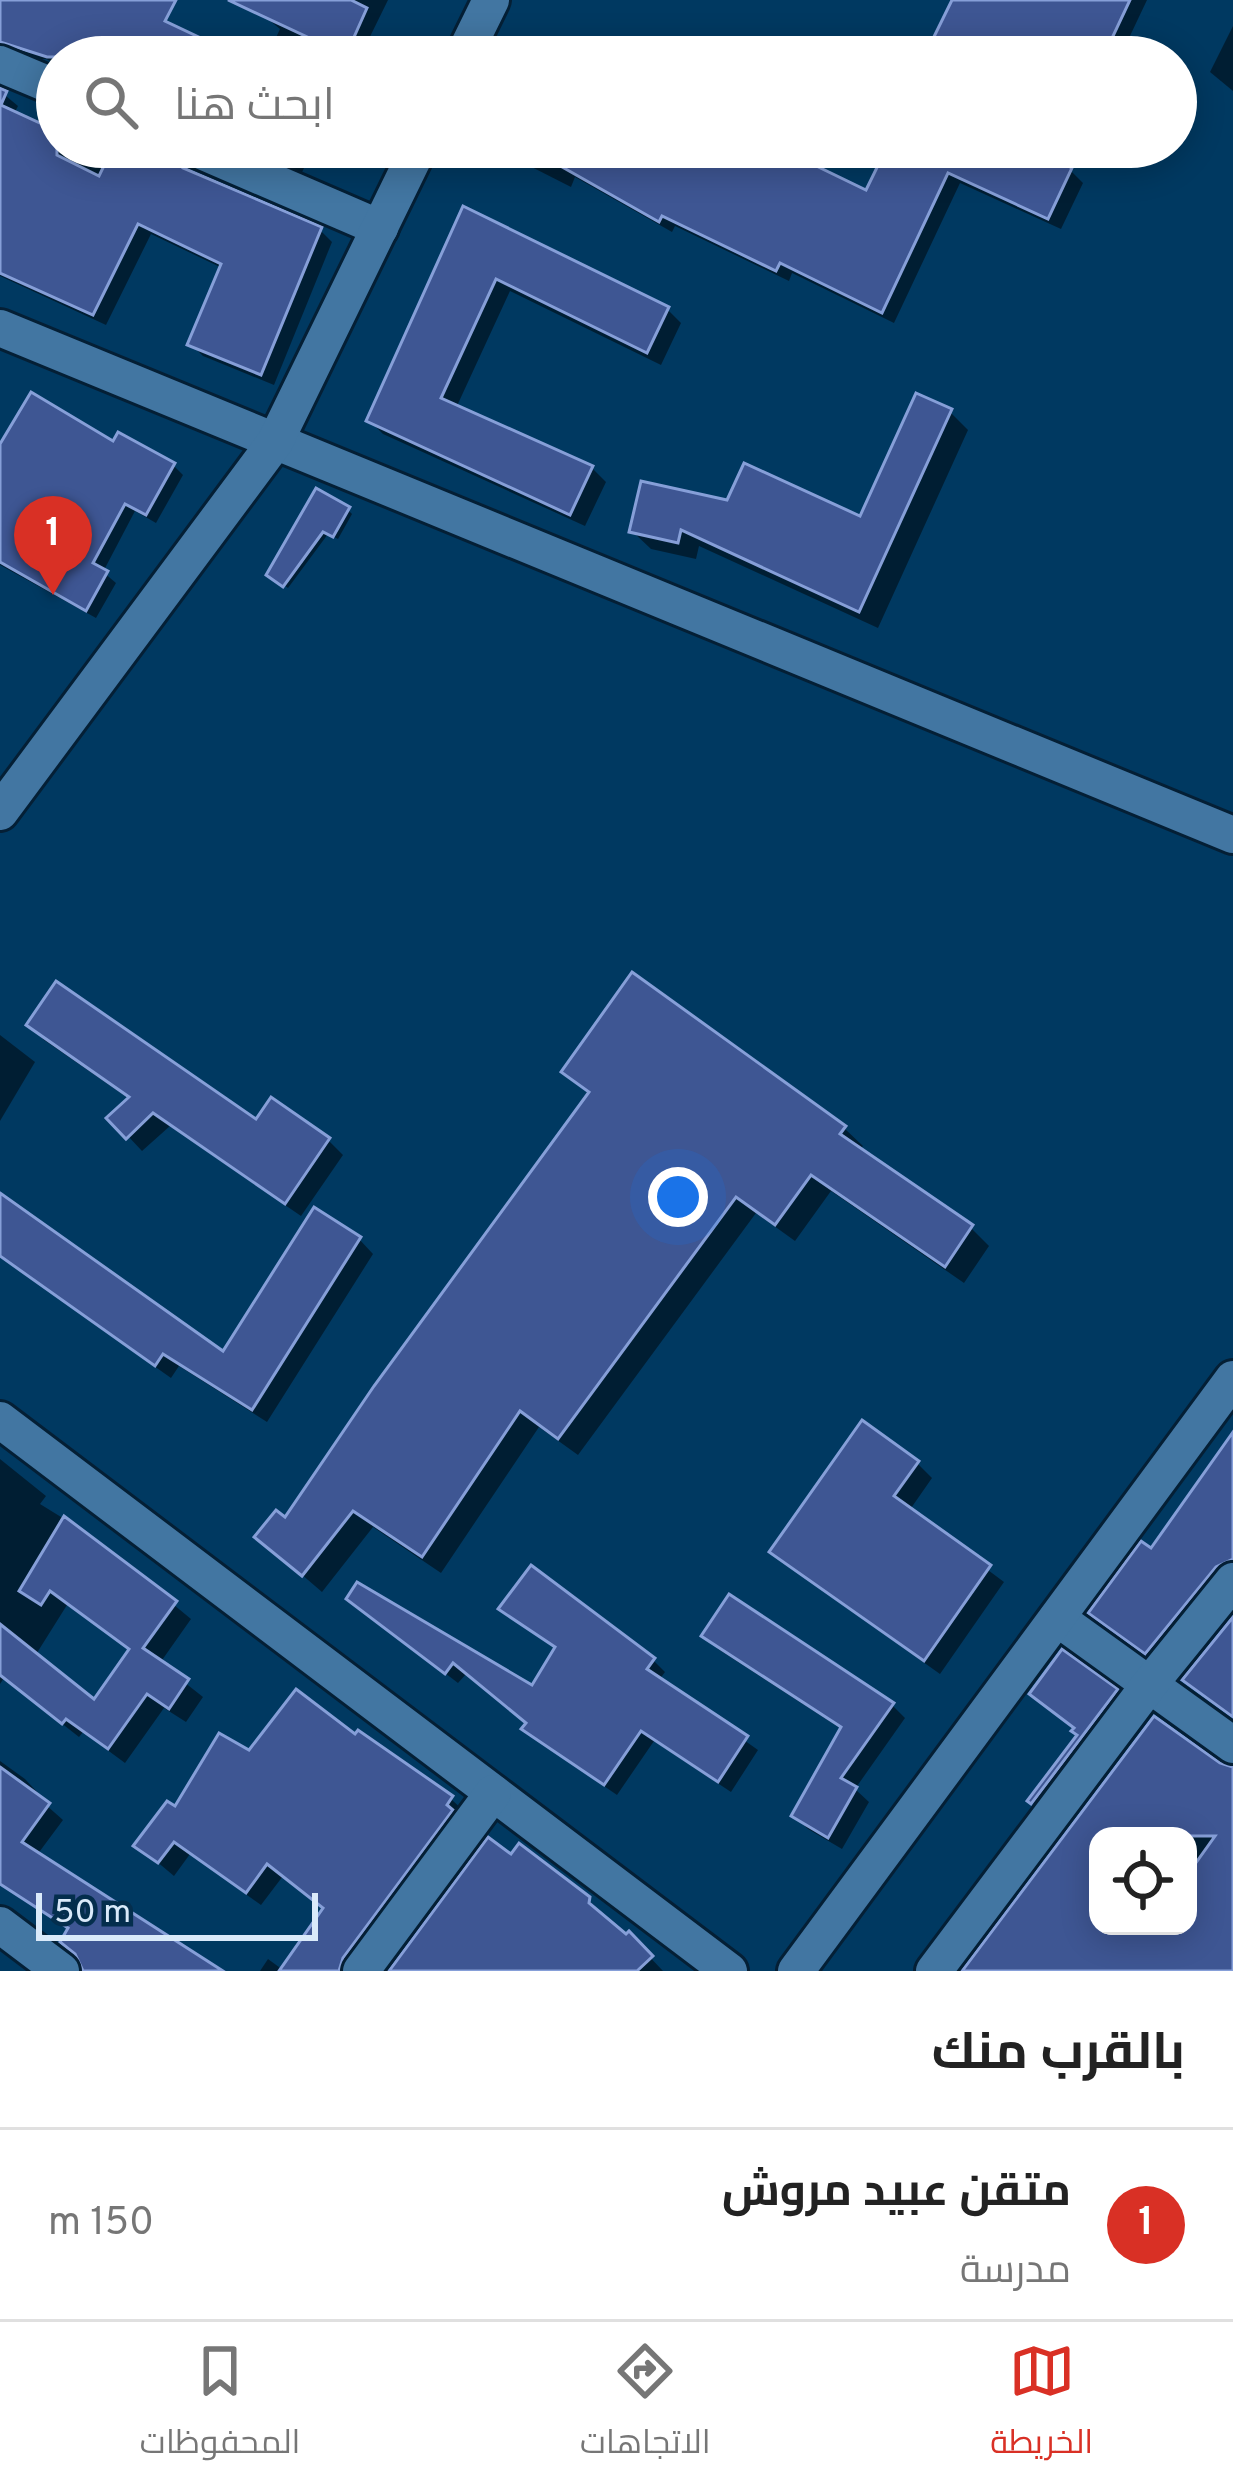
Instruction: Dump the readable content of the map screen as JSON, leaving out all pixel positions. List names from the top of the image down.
{
  "scale_bar": "50 m",
  "page": {
    "search": "ابحث هنا",
    "pins": "1",
    "scale": "50 m",
    "heading": "بالقرب منك",
    "list": [
      {
        "mark": "1",
        "name": "متقن عبيد مروش",
        "note": "مدرسة",
        "value": "150 m"
      }
    ],
    "nav": ["الخريطة", "الاتجاهات", "المحفوظات"]
  }
}
